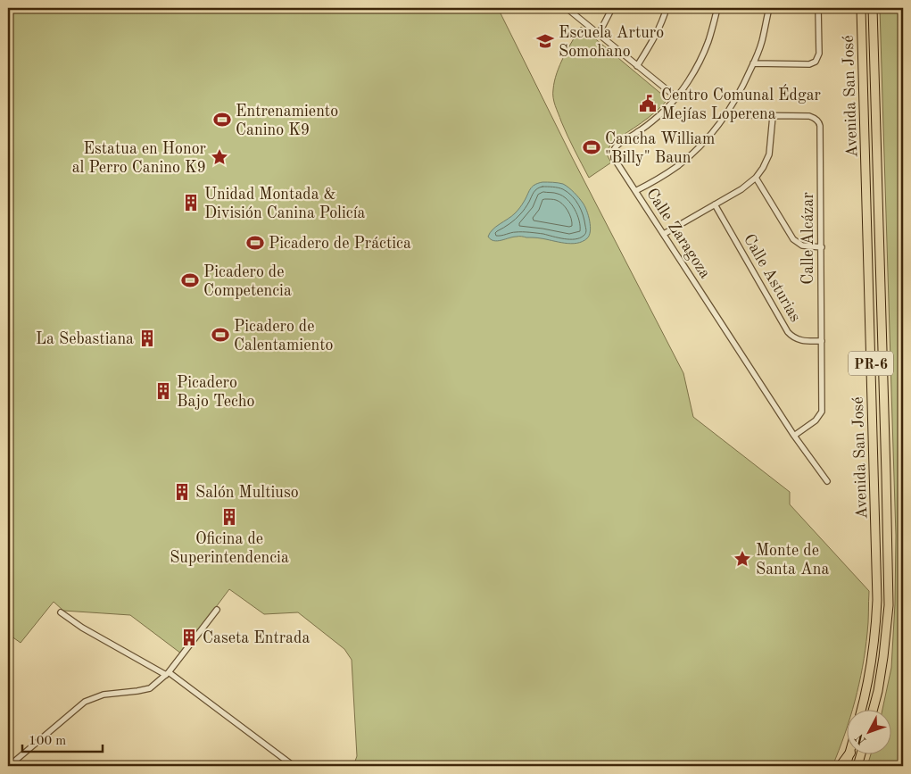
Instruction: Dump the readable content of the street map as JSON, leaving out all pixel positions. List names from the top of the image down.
{
  "streets": {
    "main road": ["Avenida San José", "PR-6"],
    "street": ["Calle Zaragoza", "Calle Alcázar", "Calle Asturias"]
  },
  "crossings": [
    ["Calle Zaragoza", "Calle Alcázar"],
    ["Calle Alcázar", "Calle Asturias"]
  ],
  "places": {
    "school or university": ["Escuela Arturo Somohano"],
    "public building": ["Centro Comunal Édgar Mejías Loperena"],
    "sports": [
      "Entrenamiento Canino K9",
      "Cancha William \"Billy\" Baun",
      "Picadero de Práctica",
      "Picadero de Competencia",
      "Picadero de Calentamiento"
    ],
    "place": ["Estatua en Honor al Perro Canino K9", "Monte de Santa Ana"],
    "building": [
      "Unidad Montada & División Canina Policía",
      "La Sebastiana",
      "Picadero Bajo Techo",
      "Salón Multiuso",
      "Oficina de Superintendencia",
      "Caseta Entrada"
    ]
  },
  "scale_bar": "100 m",
  "north": "bottom left"
}
